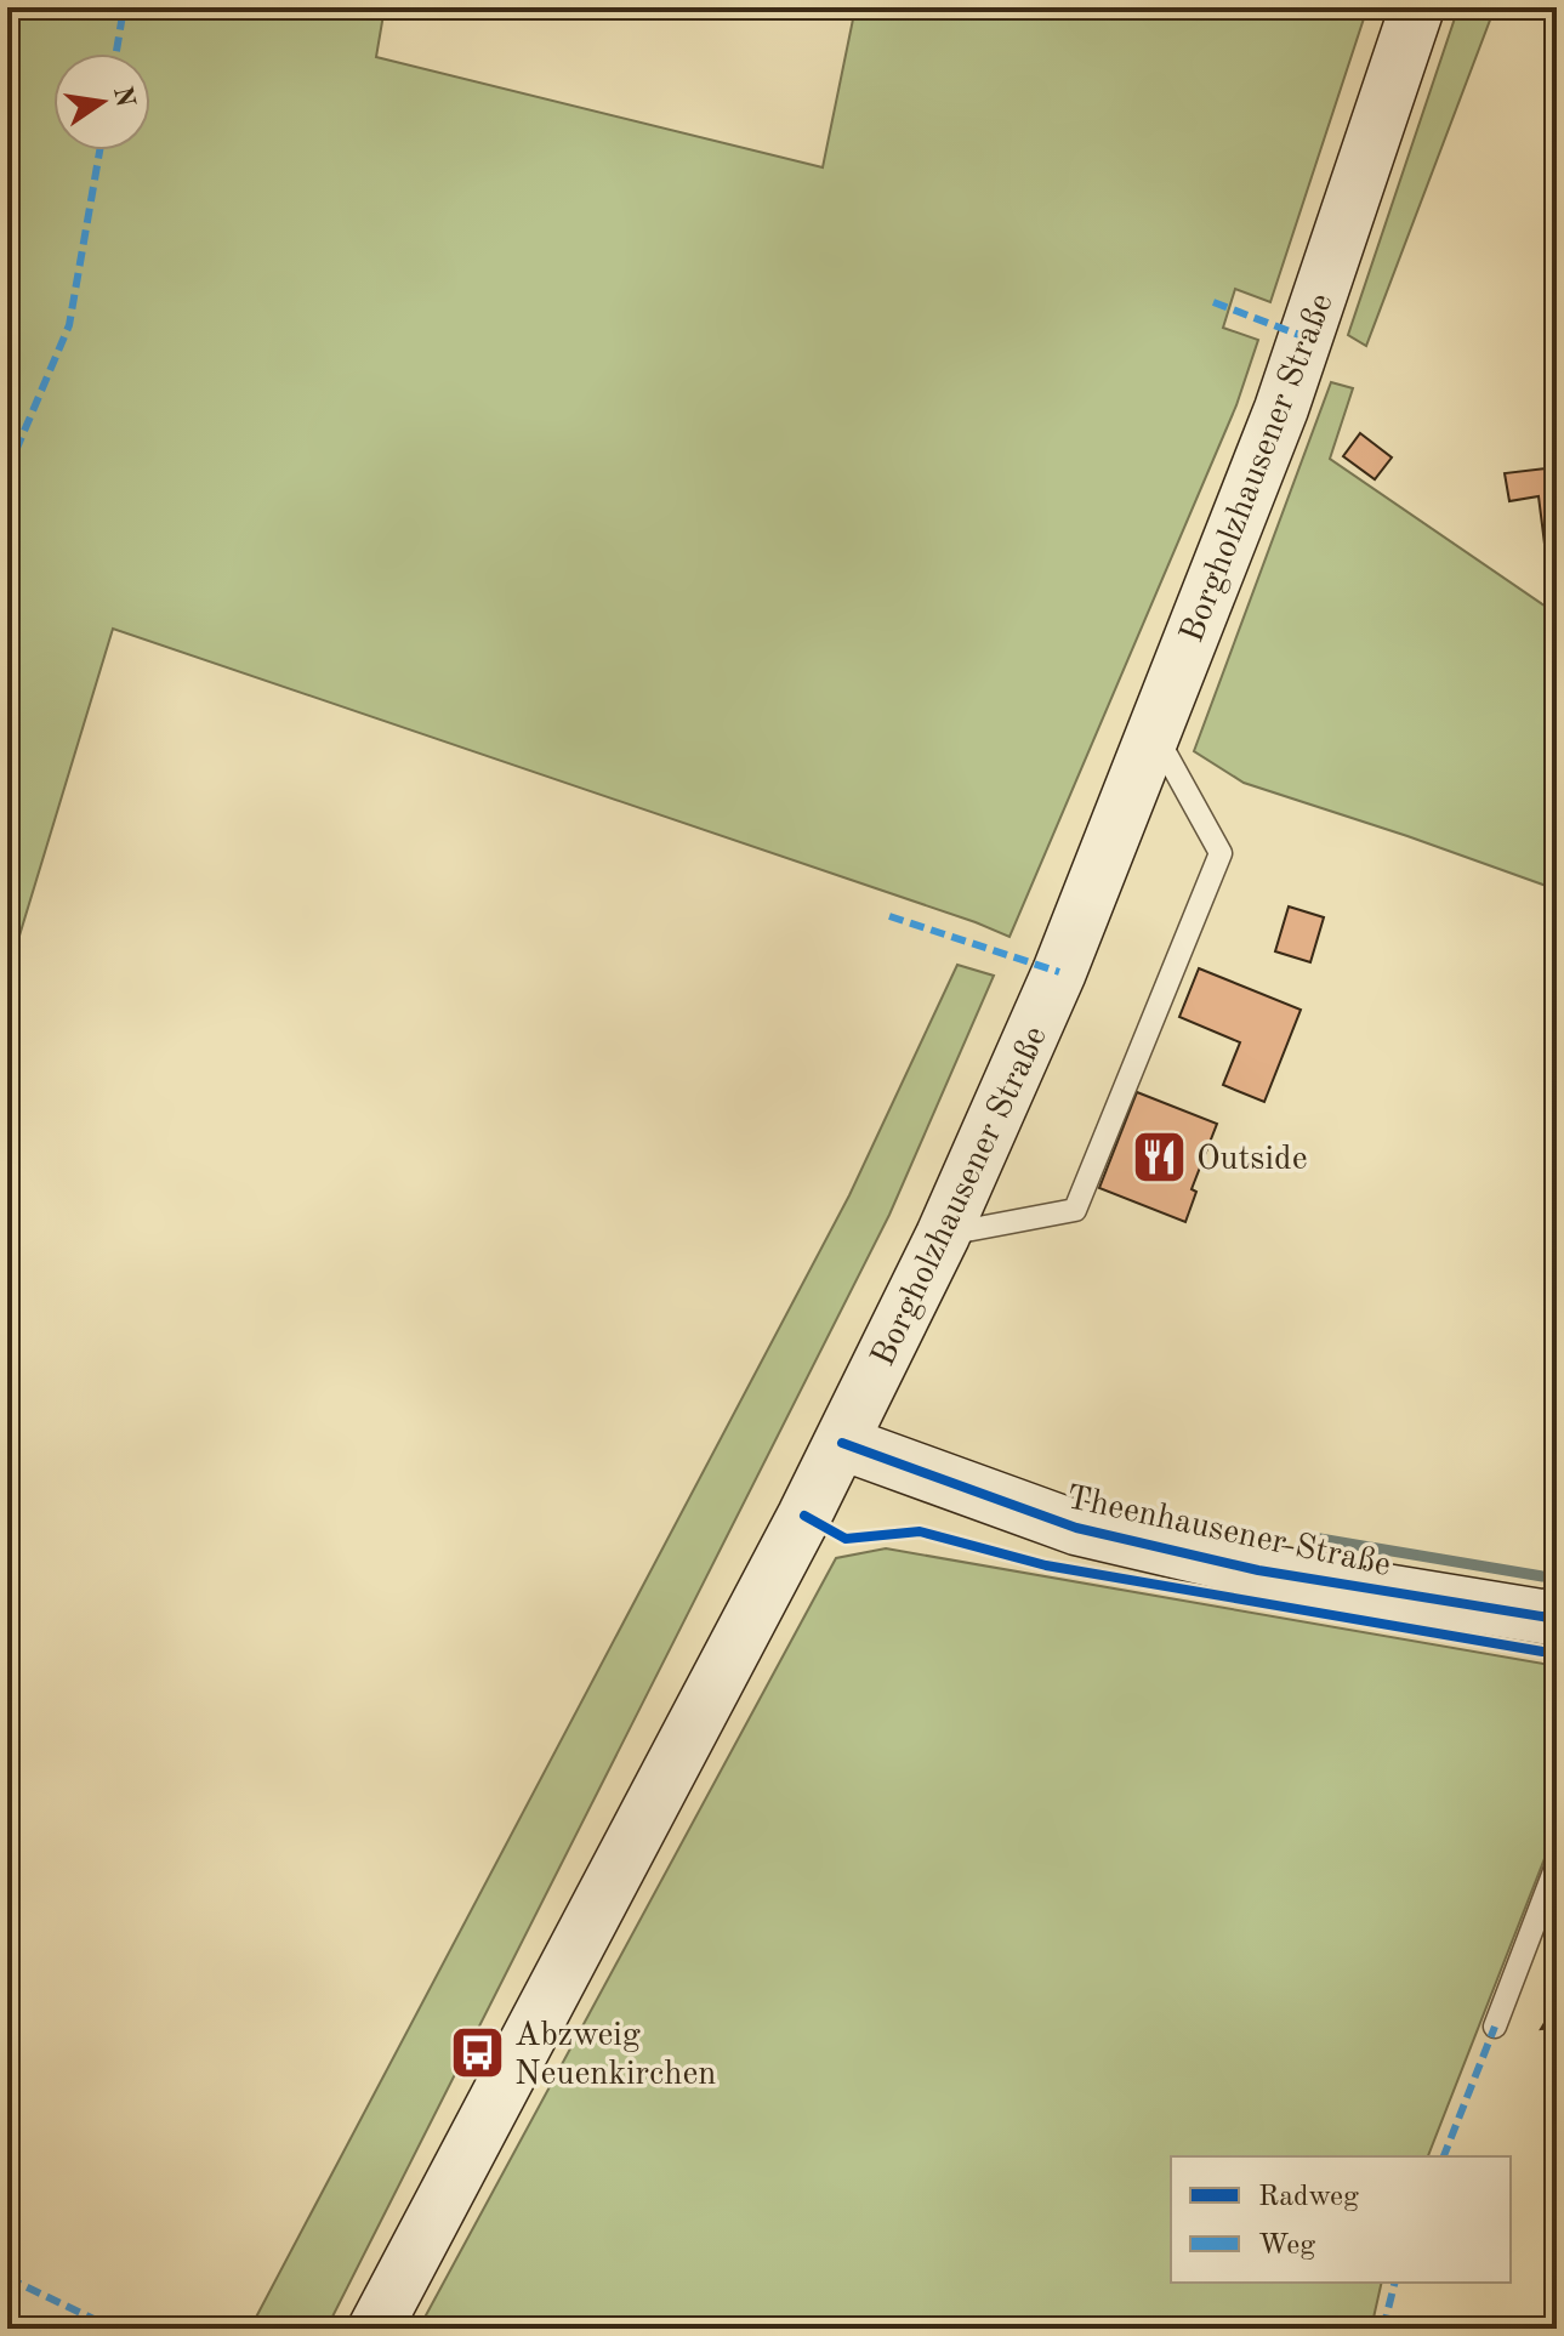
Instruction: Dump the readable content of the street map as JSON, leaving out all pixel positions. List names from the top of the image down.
{
  "streets": {
    "main road": ["Borgholzhausener Straße", "Theenhausener Straße"]
  },
  "crossings": [
    ["Borgholzhausener Straße", "Theenhausener Straße"]
  ],
  "places": {
    "restaurant": ["Outside"],
    "bus stop": ["Abzweig Neuenkirchen"]
  },
  "legend": ["Radweg", "Weg"],
  "north": "right"
}
